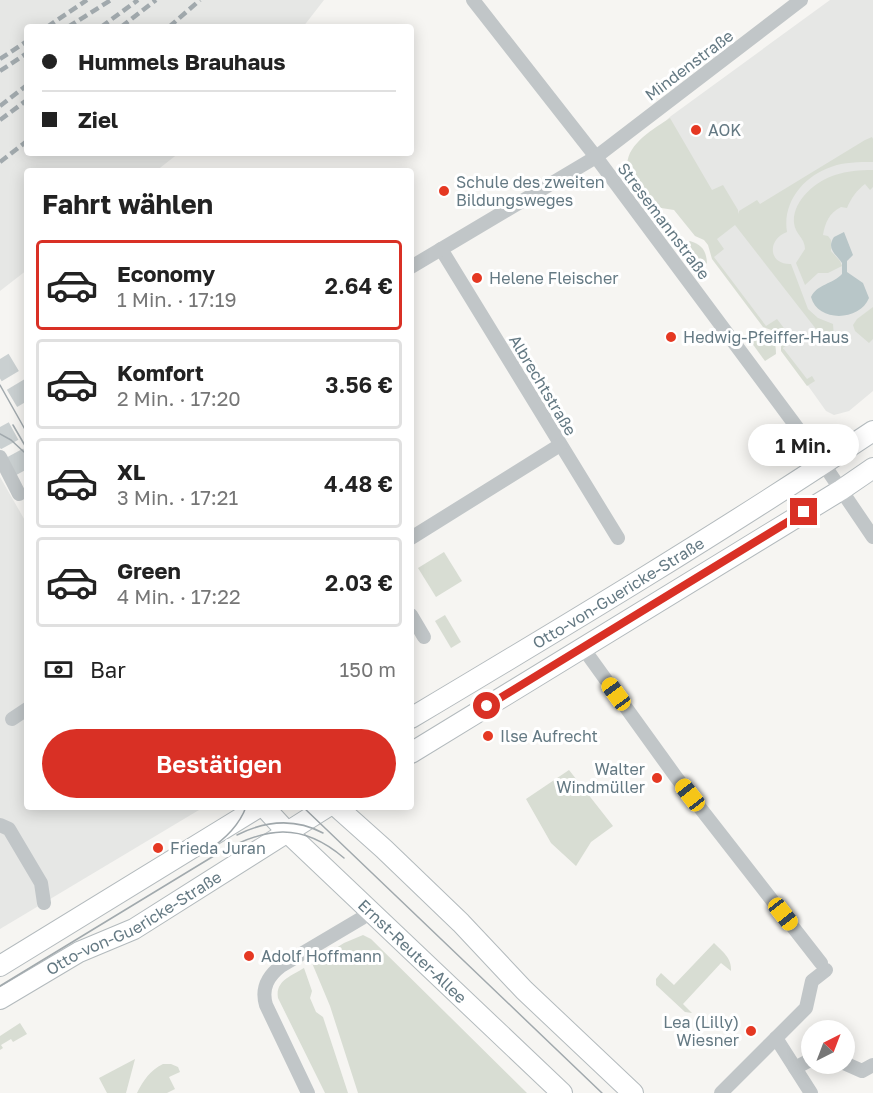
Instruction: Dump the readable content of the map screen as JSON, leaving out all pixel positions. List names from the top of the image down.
{
  "streets": {
    "street": [
      "Mindenstraße",
      "Stresemannstraße",
      "Albrechtstraße",
      "Otto-von-Guericke-Straße",
      "Ernst-Reuter-Allee"
    ]
  },
  "crossings": [
    ["Mindenstraße", "Stresemannstraße"],
    ["Mindenstraße", "Albrechtstraße"],
    ["Stresemannstraße", "Otto-von-Guericke-Straße"],
    ["Otto-von-Guericke-Straße", "Ernst-Reuter-Allee"]
  ],
  "places": [
    "AOK",
    "Schule des zweiten Bildungsweges",
    "Helene Fleischer",
    "Hedwig-Pfeiffer-Haus",
    "Ilse Aufrecht",
    "Walter Windmüller",
    "Frieda Juran",
    "Adolf Hoffmann",
    "Lea (Lilly) Wiesner"
  ],
  "north": "top right",
  "page": {
    "banner": ["Hummels Brauhaus", "Ziel"],
    "heading": "Fahrt wählen",
    "list": [
      {
        "name": "Economy",
        "note": "1 Min. · 17:19",
        "value": "2.64 €"
      },
      {
        "name": "Komfort",
        "note": "2 Min. · 17:20",
        "value": "3.56 €"
      },
      {
        "name": "XL",
        "note": "3 Min. · 17:21",
        "value": "4.48 €"
      },
      {
        "name": "Green",
        "note": "4 Min. · 17:22",
        "value": "2.03 €"
      }
    ],
    "bubble": "1 Min.",
    "pay": ["Bar", "150 m"],
    "buttons": "Bestätigen"
  }
}
